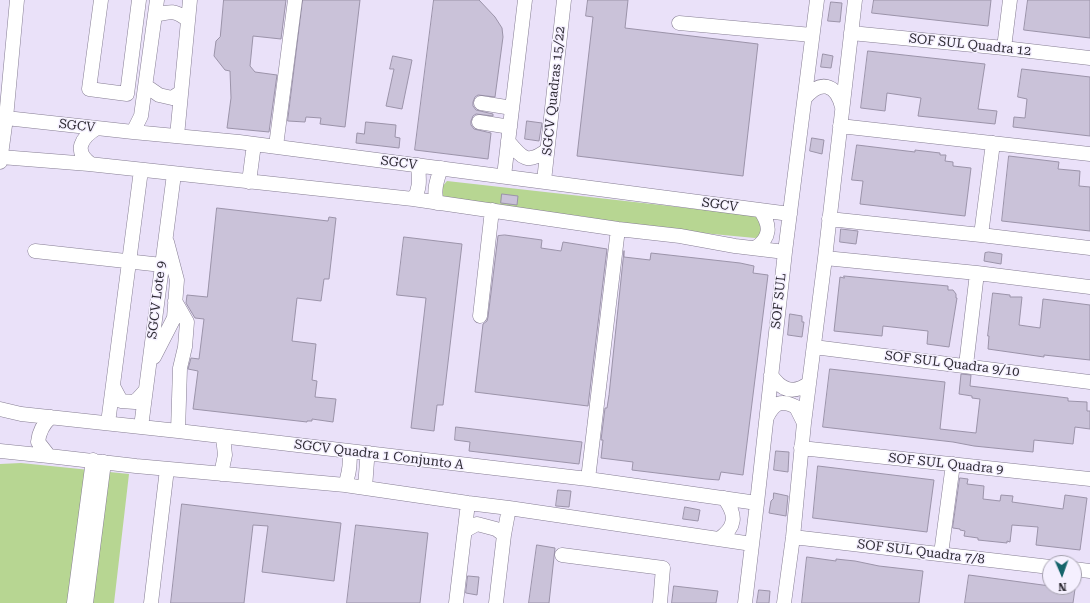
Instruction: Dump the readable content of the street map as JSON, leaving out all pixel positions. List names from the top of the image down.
{
  "streets": {
    "street": [
      "SOF SUL Quadra 12",
      "SGCV Quadras 15/22",
      "SGCV",
      "SGCV Lote 9",
      "SOF SUL",
      "SOF SUL Quadra 9/10",
      "SGCV Quadra 1 Conjunto A",
      "SOF SUL Quadra 9",
      "SOF SUL Quadra 7/8"
    ]
  },
  "crossings": [
    ["SGCV Quadras 15/22", "SGCV"],
    ["SGCV", "SOF SUL"],
    ["SGCV Lote 9", "SGCV Quadra 1 Conjunto A"],
    ["SOF SUL", "SGCV Quadra 1 Conjunto A"]
  ],
  "north": "bottom"
}
